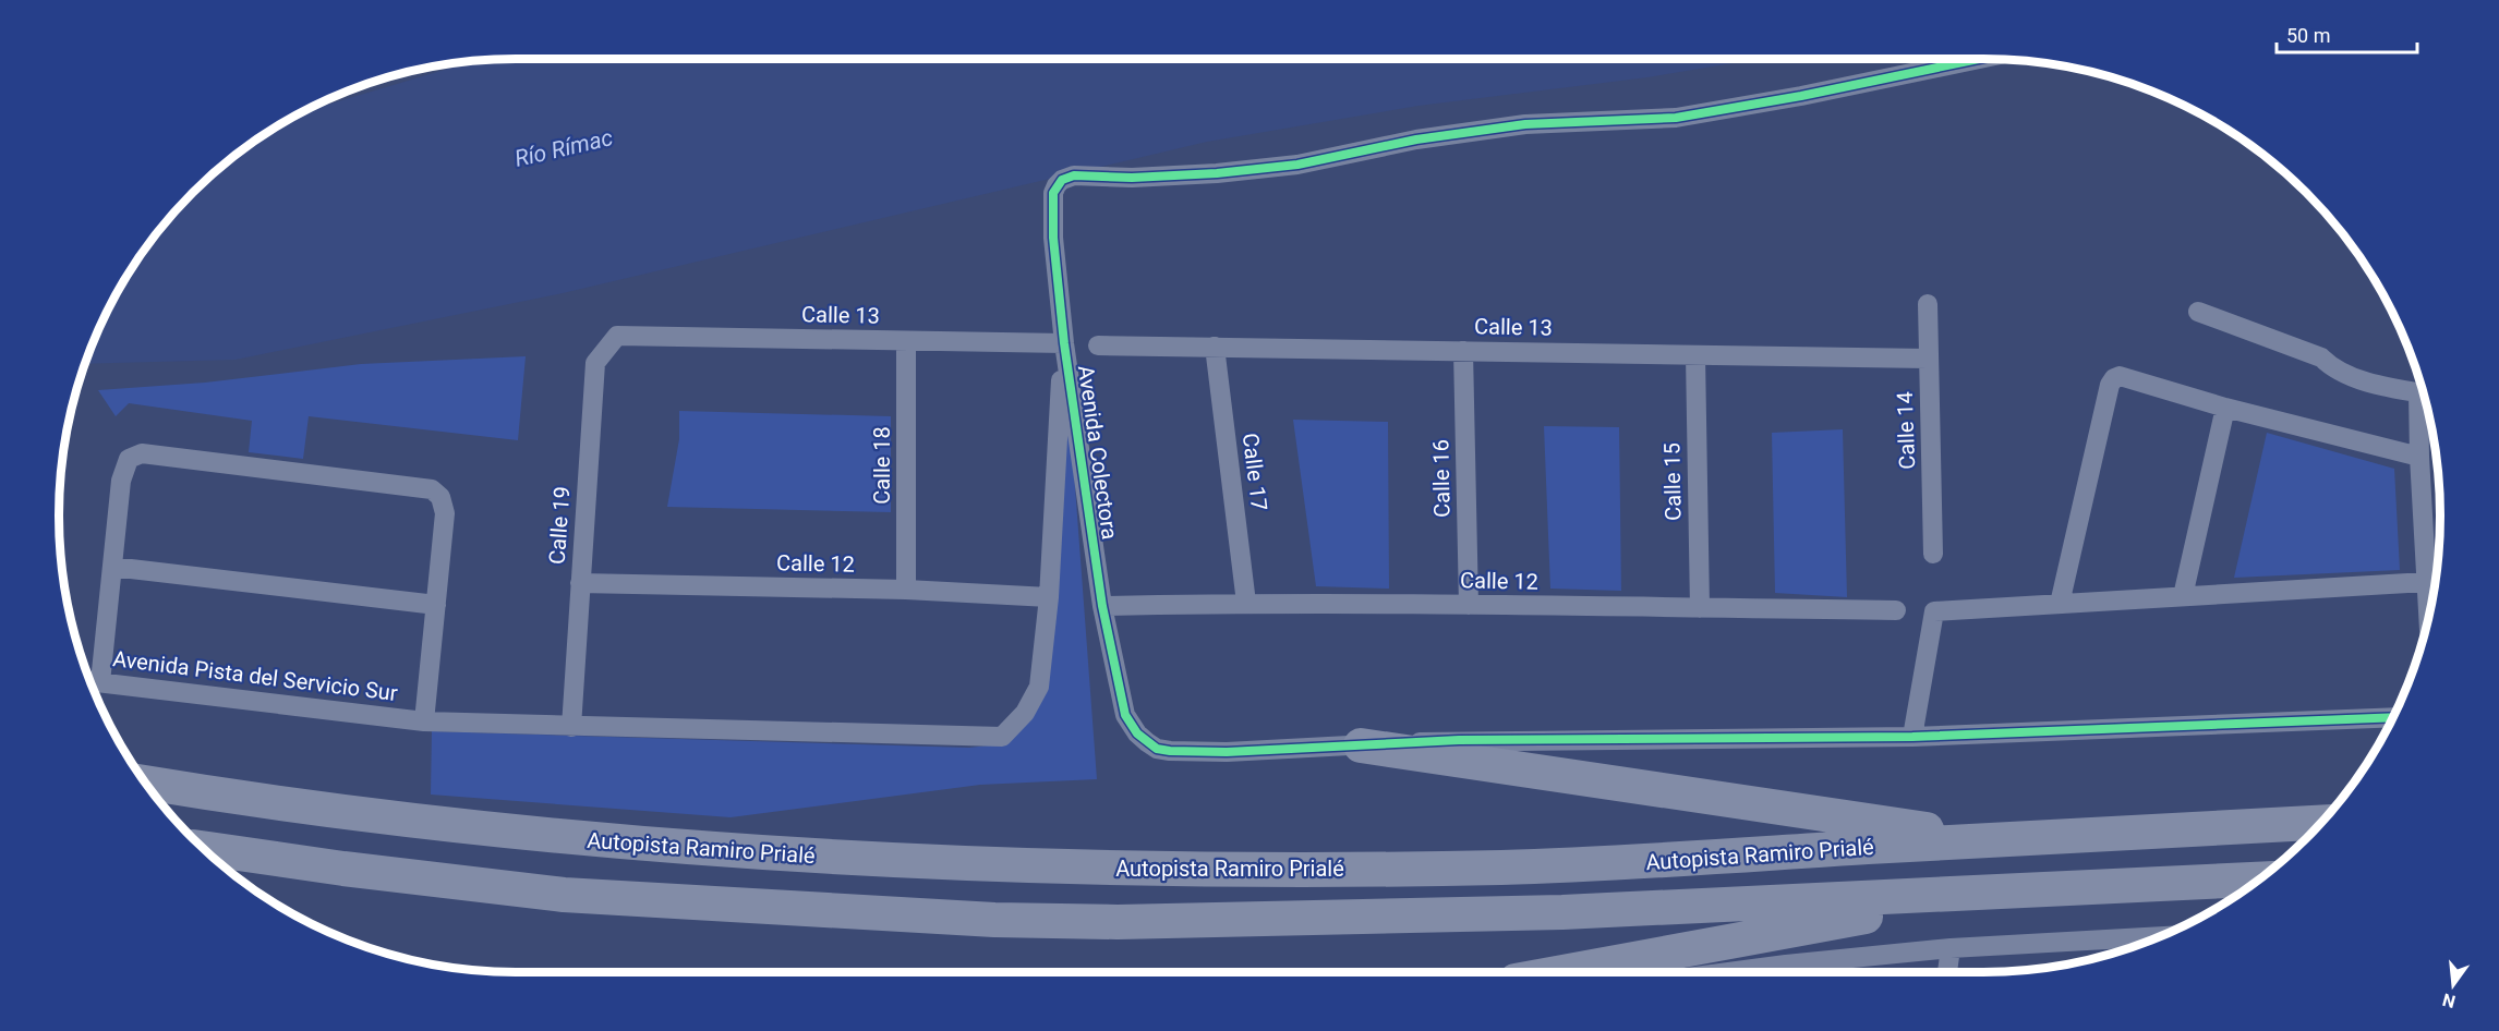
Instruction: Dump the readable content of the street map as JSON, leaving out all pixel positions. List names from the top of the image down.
{
  "streets": {
    "highway": ["Autopista Ramiro Prialé"],
    "street": [
      "Calle 13",
      "Calle 14",
      "Avenida Colectora",
      "Calle 18",
      "Calle 17",
      "Calle 16",
      "Calle 15",
      "Calle 19",
      "Calle 12",
      "Avenida Pista del Servicio Sur"
    ]
  },
  "crossings": [
    ["Calle 13", "Calle 14"],
    ["Calle 13", "Avenida Colectora"],
    ["Calle 13", "Calle 18"],
    ["Calle 13", "Calle 17"],
    ["Calle 13", "Calle 16"],
    ["Calle 13", "Calle 15"],
    ["Calle 13", "Calle 19"],
    ["Avenida Colectora", "Calle 12"],
    ["Calle 18", "Calle 12"],
    ["Calle 17", "Calle 12"],
    ["Calle 16", "Calle 12"],
    ["Calle 15", "Calle 12"],
    ["Calle 19", "Calle 12"],
    ["Calle 19", "Avenida Pista del Servicio Sur"],
    ["Calle 12", "Avenida Pista del Servicio Sur"]
  ],
  "water": ["Río Rímac"],
  "scale_bar": "50 m",
  "north": "bottom"
}
